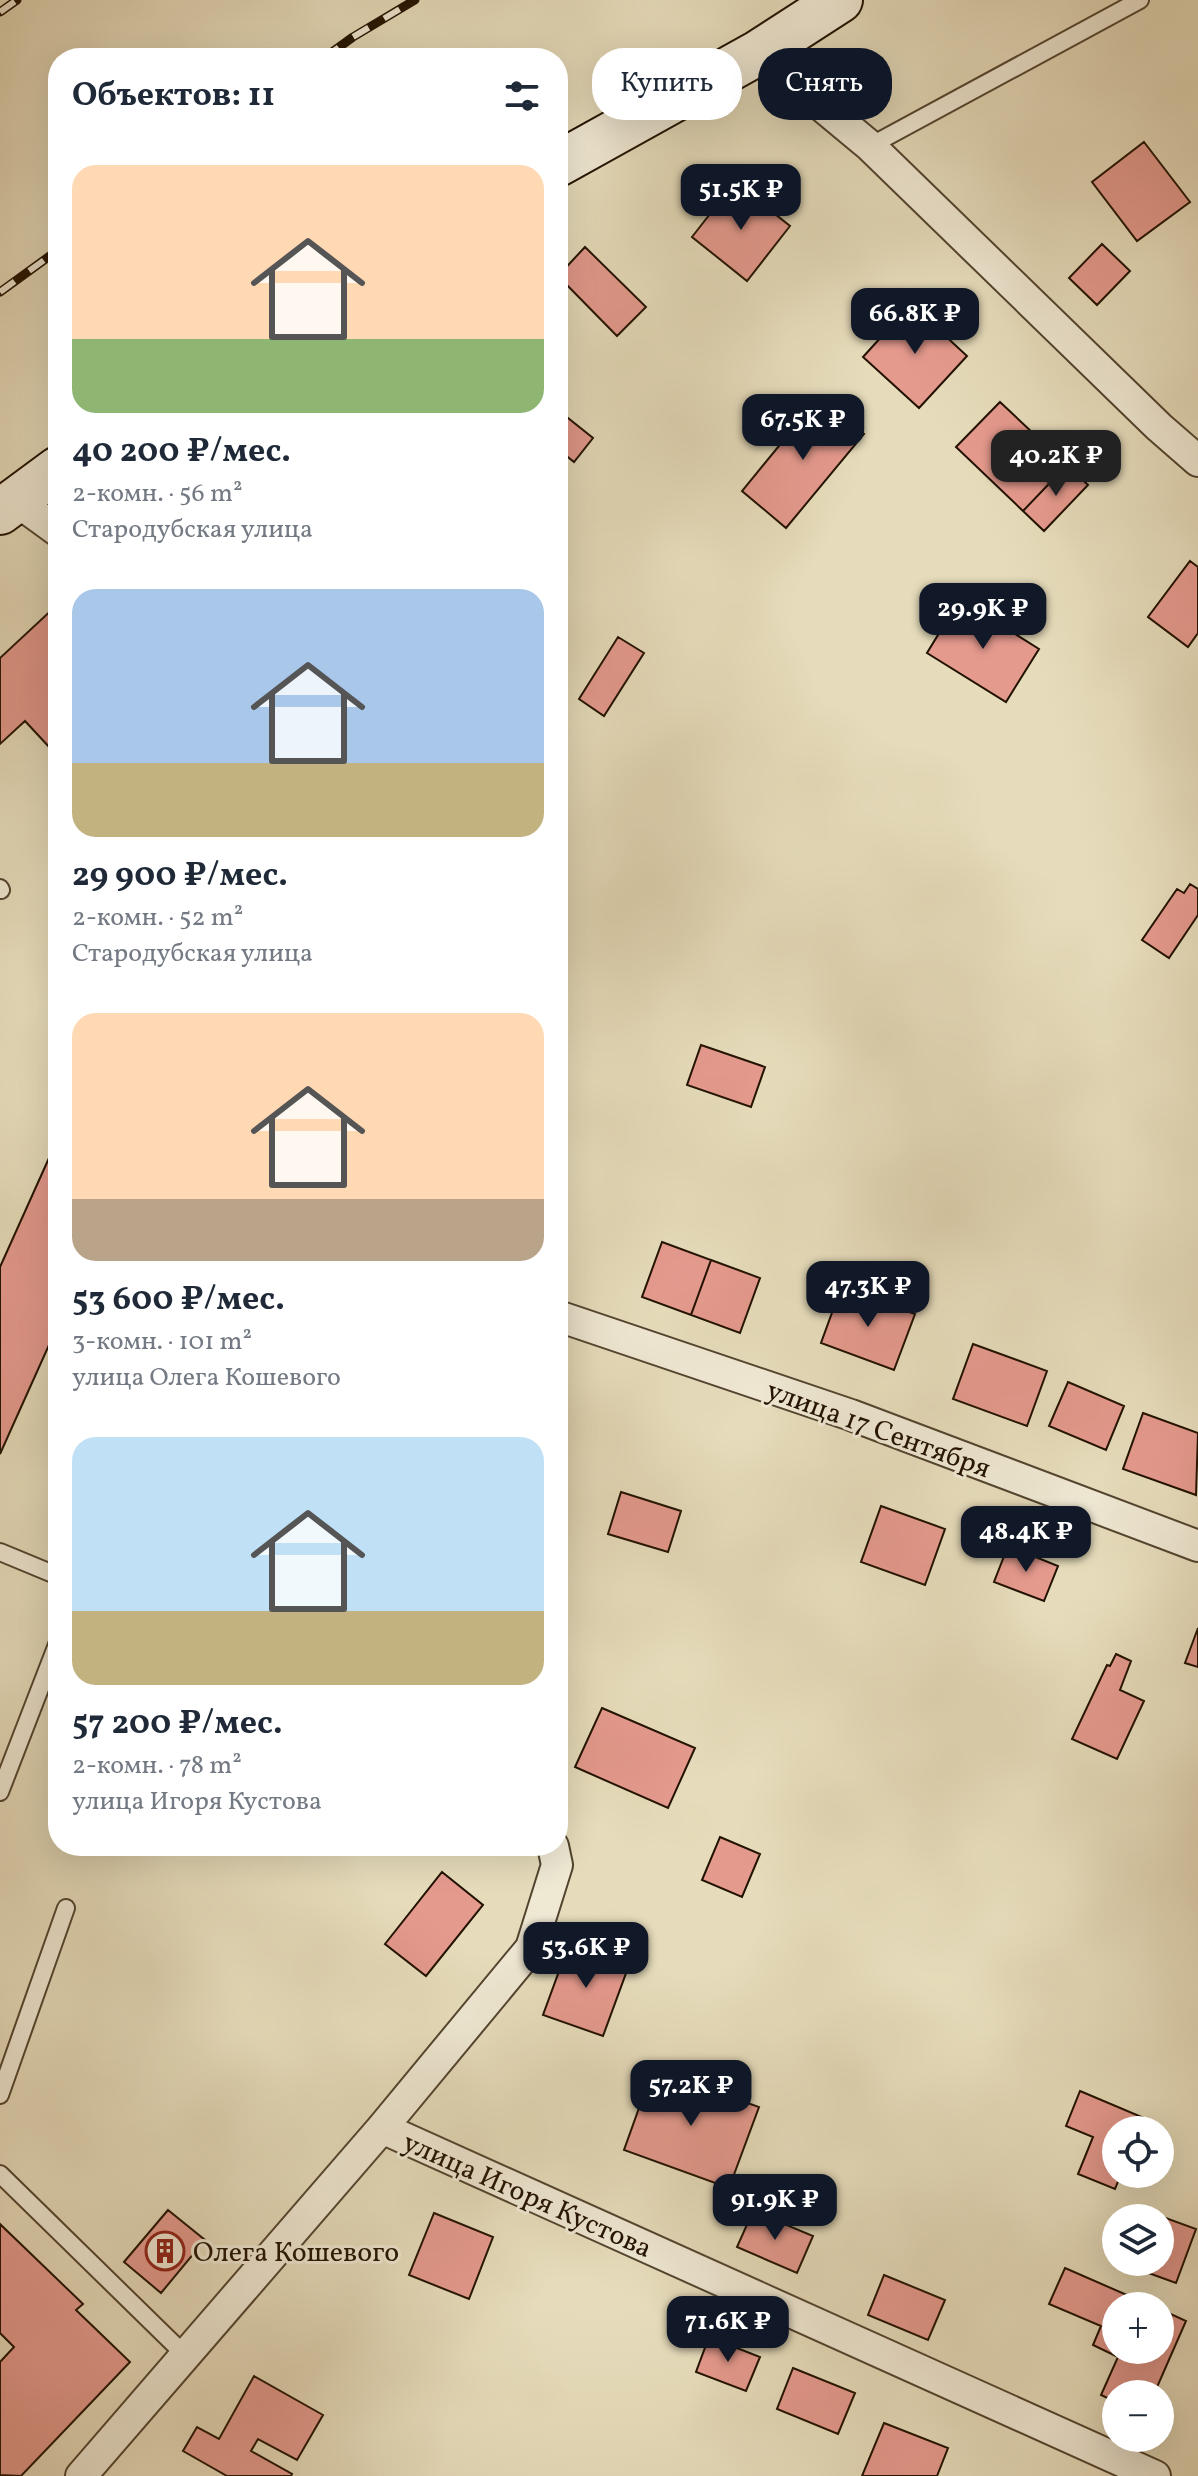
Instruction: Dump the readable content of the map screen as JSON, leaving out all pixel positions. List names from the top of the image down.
{
  "streets": {
    "street": ["улица 17 Сентября", "улица Игоря Кустова"]
  },
  "places": {
    "building": ["Олега Кошевого"]
  },
  "page": {
    "chip": ["Купить", "Снять"],
    "heading": "Объектов: 11",
    "list": [
      {
        "name": "40 200 ₽/мес.",
        "note": "2-комн. · 56 m² · Стародубская улица"
      },
      {
        "name": "29 900 ₽/мес.",
        "note": "2-комн. · 52 m² · Стародубская улица"
      },
      {
        "name": "53 600 ₽/мес.",
        "note": "3-комн. · 101 m² · улица Олега Кошевого"
      },
      {
        "name": "57 200 ₽/мес.",
        "note": "2-комн. · 78 m² · улица Игоря Кустова"
      }
    ],
    "price": [
      "51.5K ₽",
      "66.8K ₽",
      "67.5K ₽",
      "40.2K ₽",
      "29.9K ₽",
      "47.3K ₽",
      "48.4K ₽",
      "53.6K ₽",
      "57.2K ₽",
      "91.9K ₽",
      "71.6K ₽"
    ],
    "map_buttons": ["+", "−"]
  }
}
